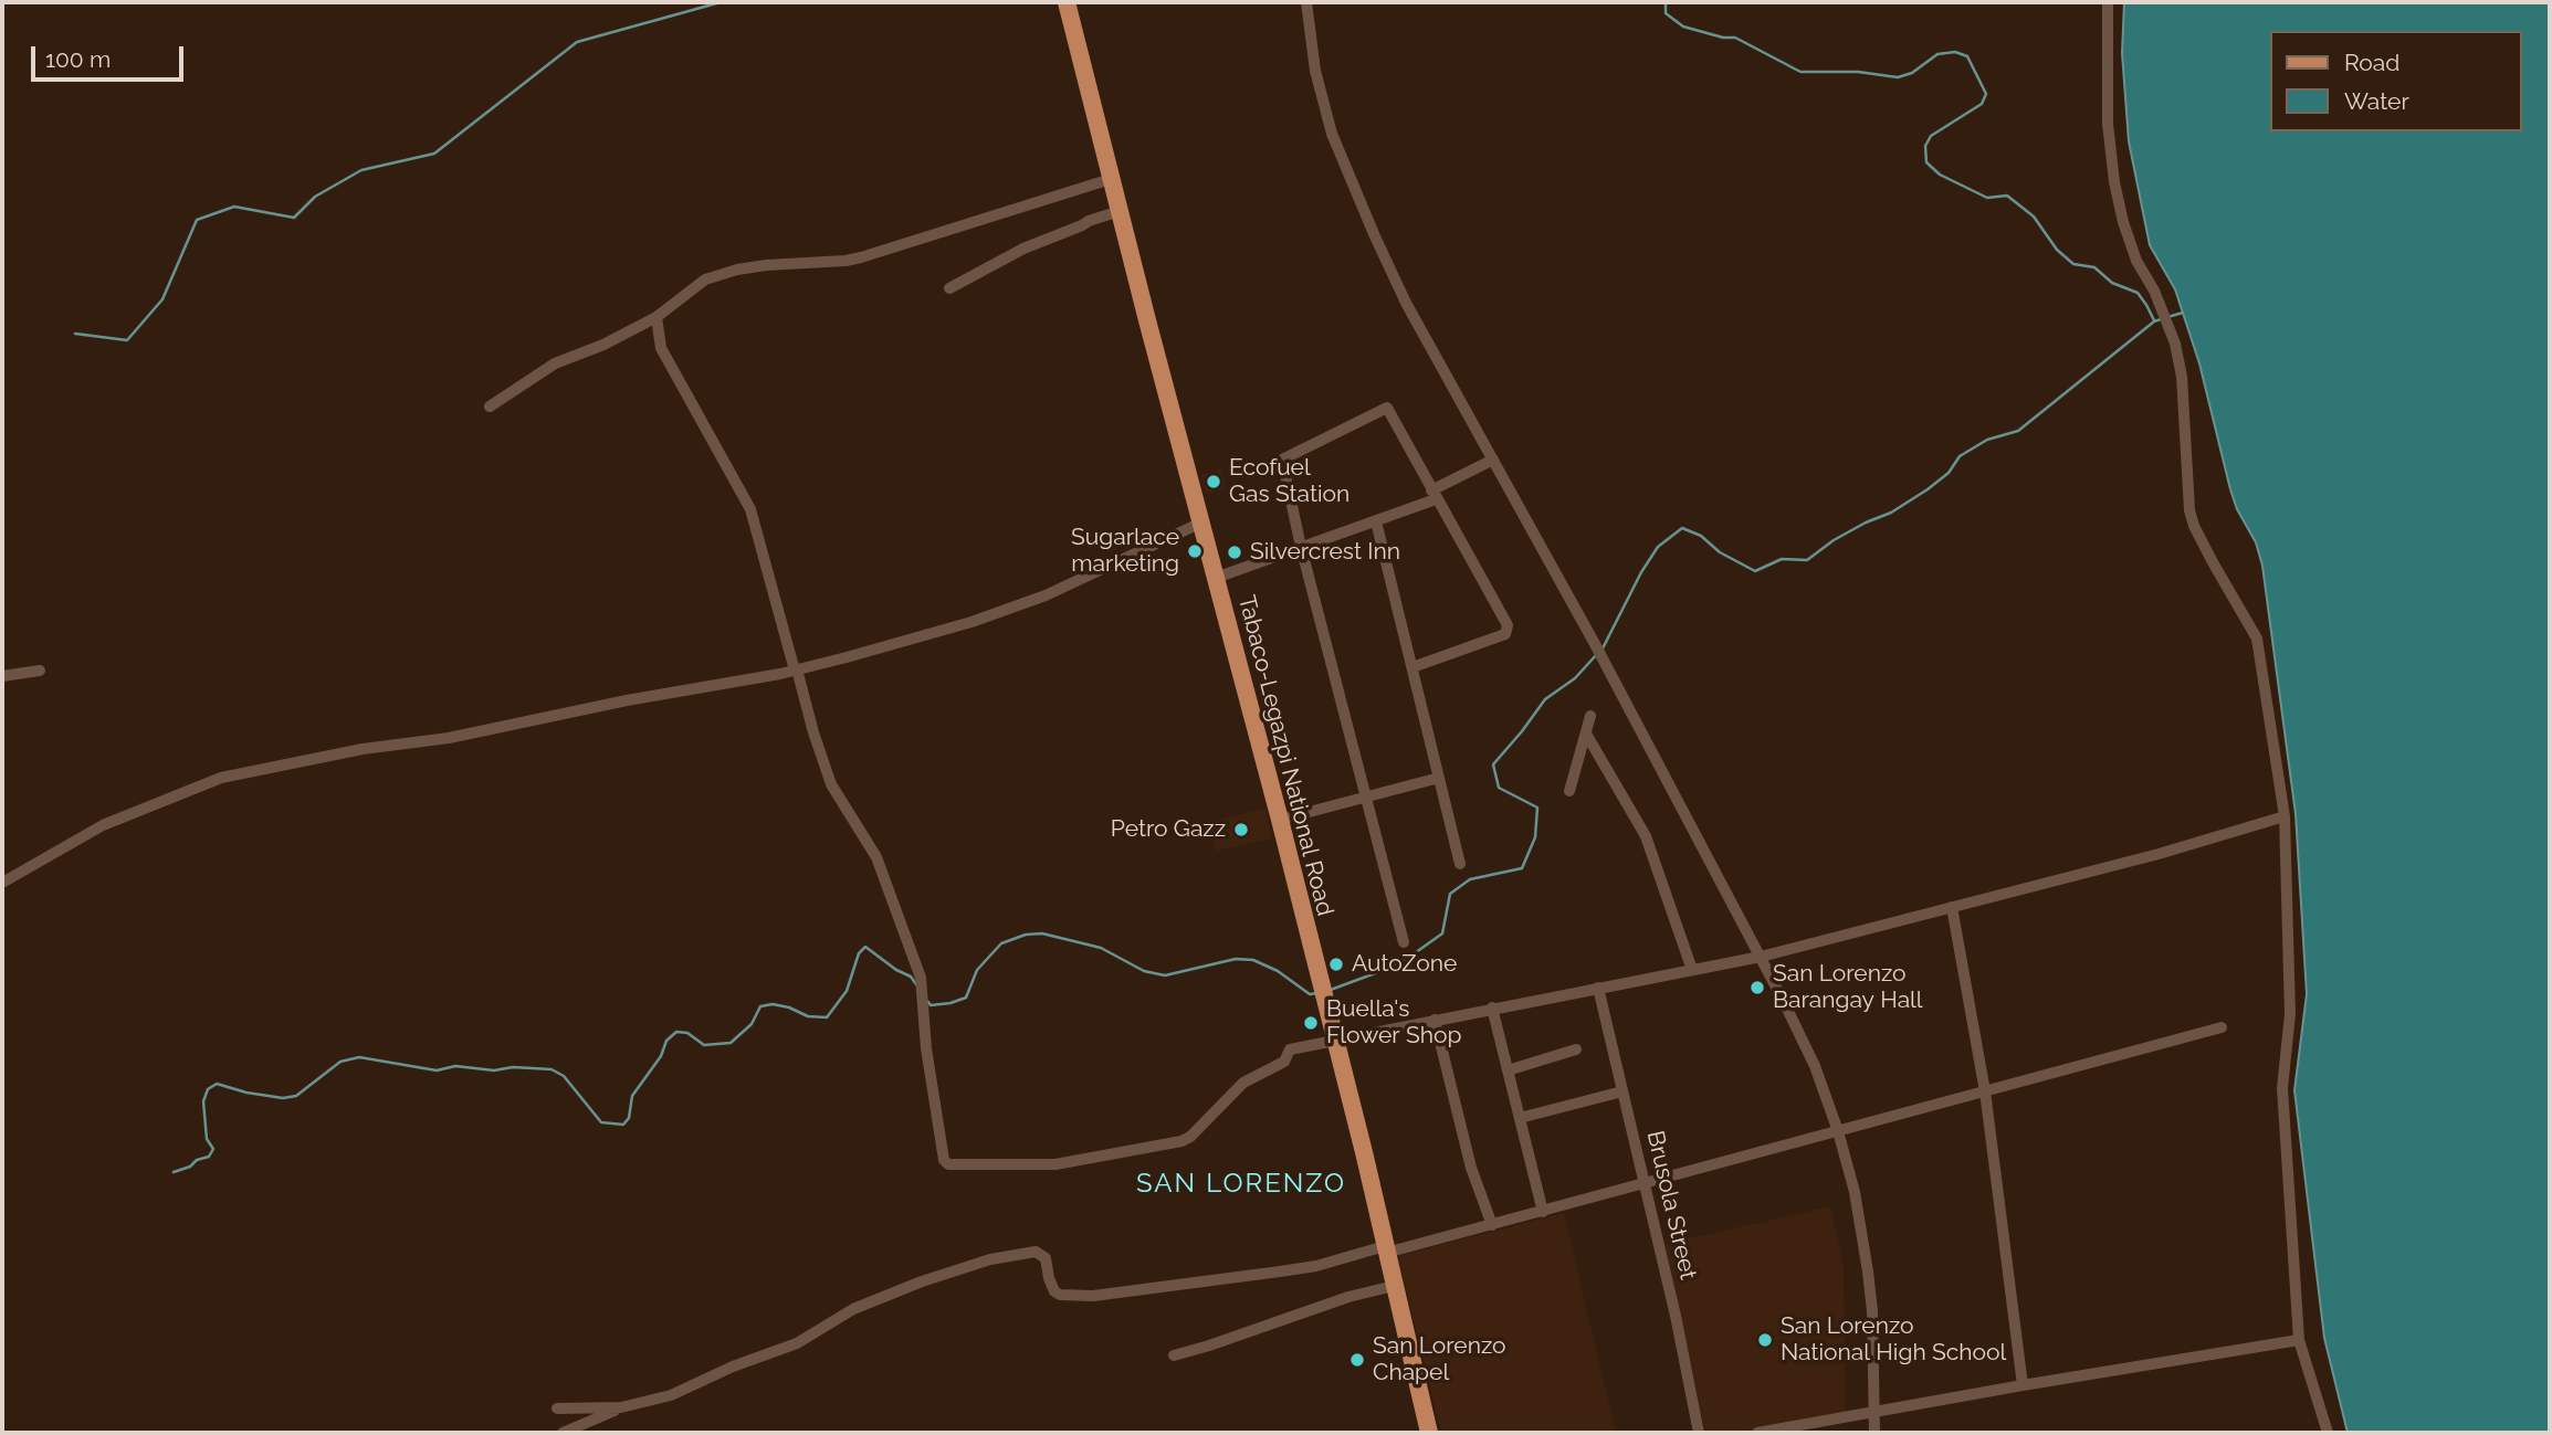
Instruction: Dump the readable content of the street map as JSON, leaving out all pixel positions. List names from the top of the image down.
{
  "streets": {
    "main road": ["Tabaco-Legazpi National Road"],
    "street": ["Brusola Street"]
  },
  "districts": ["SAN LORENZO"],
  "places": [
    "Ecofuel Gas Station",
    "Sugarlace marketing",
    "Silvercrest Inn",
    "Petro Gazz",
    "AutoZone",
    "San Lorenzo Barangay Hall",
    "Buella's Flower Shop",
    "San Lorenzo National High School",
    "San Lorenzo Chapel"
  ],
  "legend": ["Road", "Water"],
  "scale_bar": "100 m"
}
